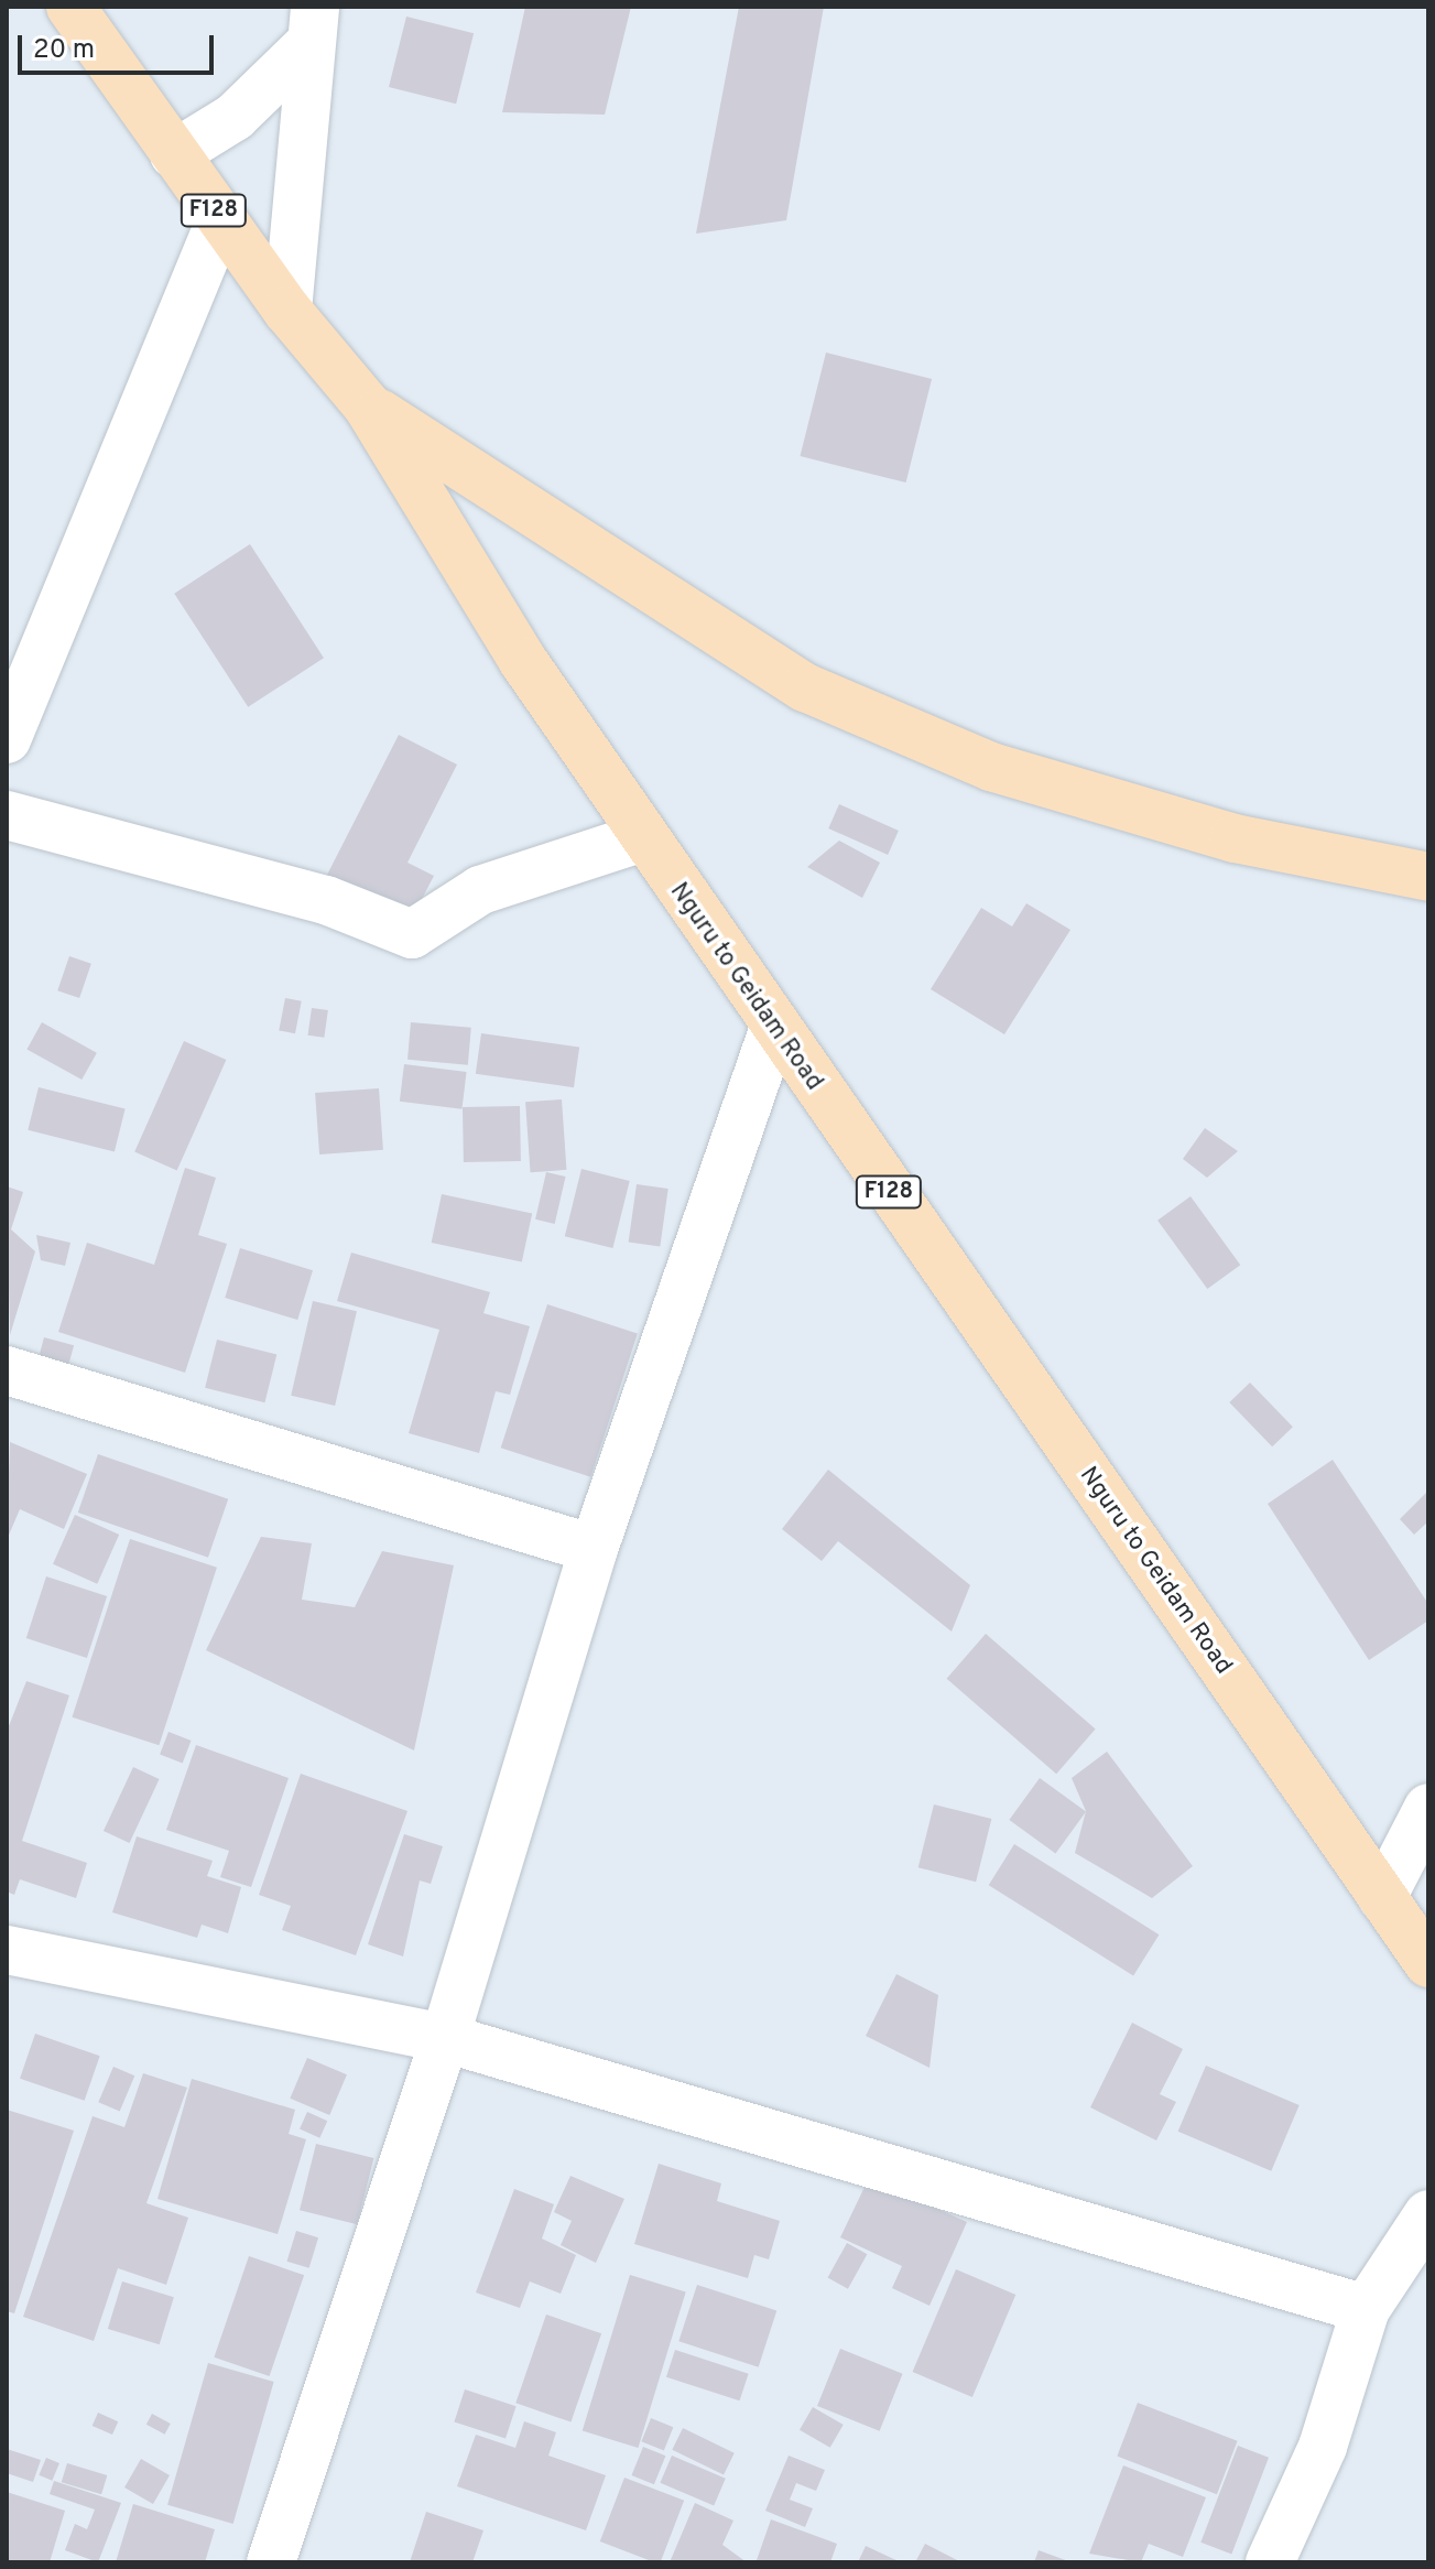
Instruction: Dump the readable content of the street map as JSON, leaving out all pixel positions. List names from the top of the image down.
{
  "streets": {
    "main road": ["F128", "Nguru to Geidam Road"]
  },
  "scale_bar": "20 m"
}
